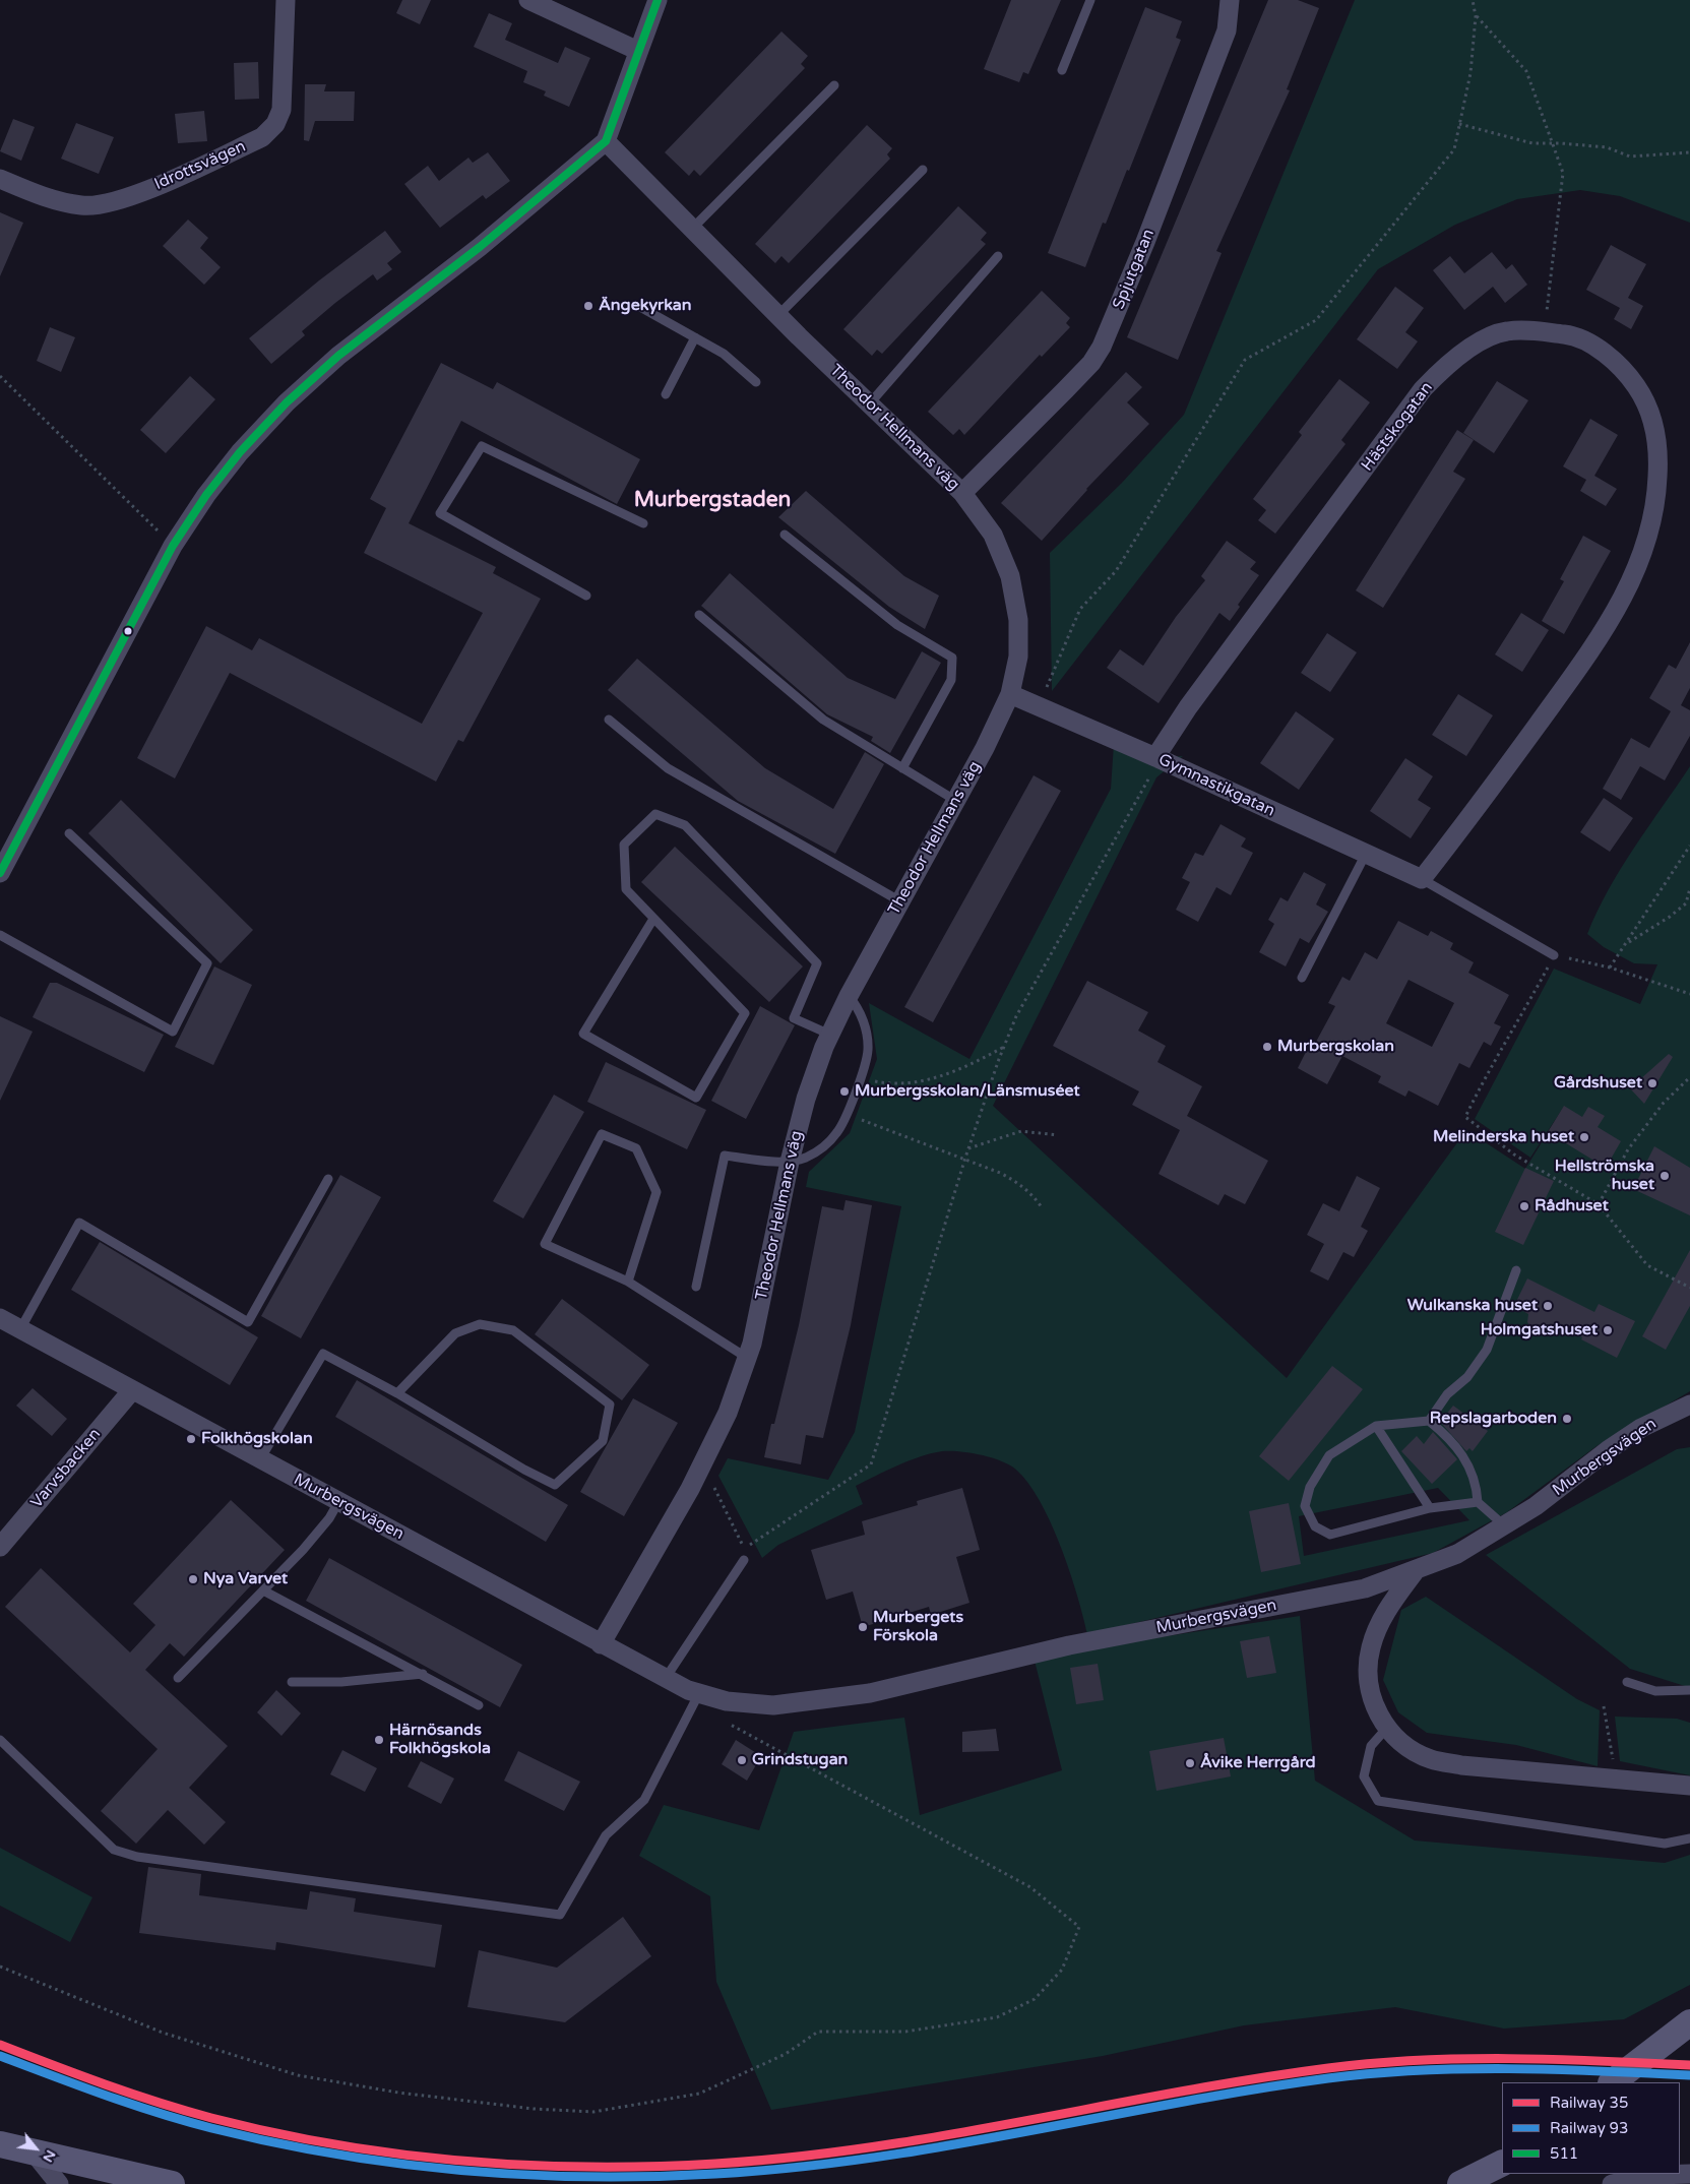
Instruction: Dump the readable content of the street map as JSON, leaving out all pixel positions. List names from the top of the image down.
{
  "streets": {
    "street": [
      "Idrottsvägen",
      "Spjutgatan",
      "Hästskogatan",
      "Theodor Hellmans väg",
      "Gymnastikgatan",
      "Murbergsvägen",
      "Varvsbacken"
    ]
  },
  "crossings": [
    ["Spjutgatan", "Theodor Hellmans väg"],
    ["Hästskogatan", "Gymnastikgatan"],
    ["Theodor Hellmans väg", "Gymnastikgatan"],
    ["Theodor Hellmans väg", "Murbergsvägen"],
    ["Murbergsvägen", "Varvsbacken"]
  ],
  "districts": ["Murbergstaden"],
  "places": [
    "Ängekyrkan",
    "Murbergskolan",
    "Gårdshuset",
    "Murbergsskolan/Länsmuséet",
    "Melinderska huset",
    "Hellströmska huset",
    "Rådhuset",
    "Wulkanska huset",
    "Holmgatshuset",
    "Repslagarboden",
    "Folkhögskolan",
    "Nya Varvet",
    "Murbergets Förskola",
    "Härnösands Folkhögskola",
    "Grindstugan",
    "Åvike Herrgård"
  ],
  "lines": ["transit line 511", "rail line 35", "rail line 93"],
  "legend": ["Railway 35", "Railway 93", "511"],
  "north": "bottom right"
}
